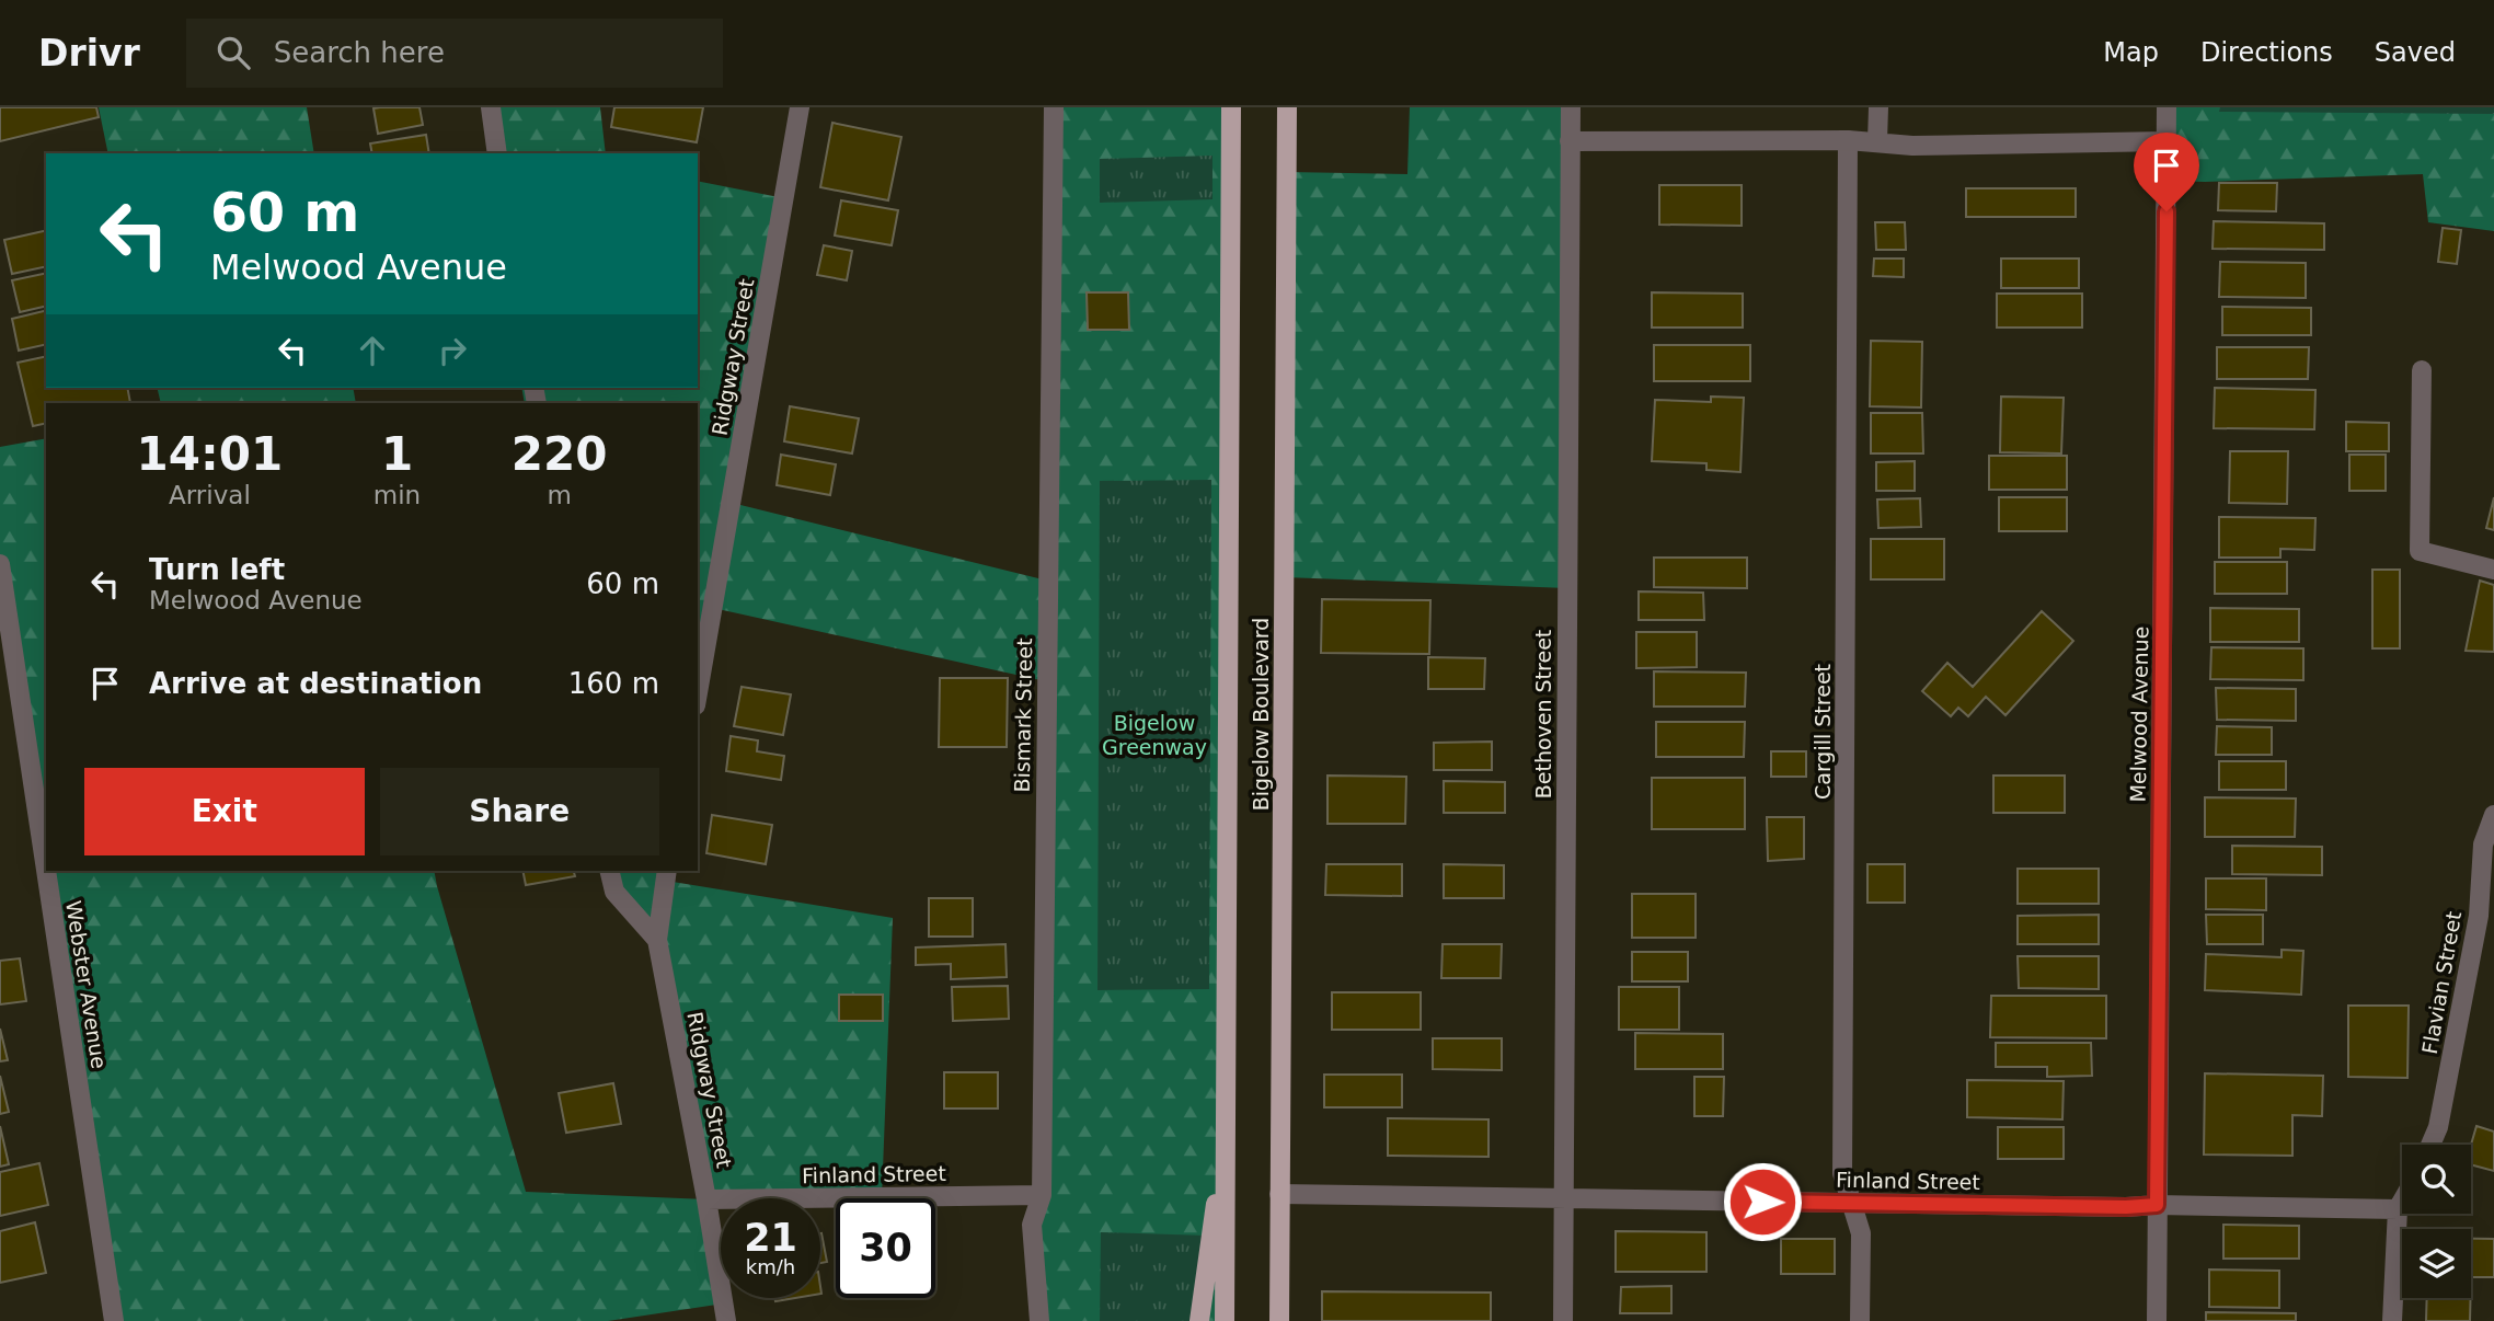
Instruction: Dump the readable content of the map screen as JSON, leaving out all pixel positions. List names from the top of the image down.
{
  "streets": {
    "main road": ["Bigelow Boulevard"],
    "street": [
      "Ridgway Street",
      "Bethoven Street",
      "Melwood Avenue",
      "Bismark Street",
      "Cargill Street",
      "Flavian Street",
      "Webster Avenue",
      "Finland Street"
    ]
  },
  "crossings": [
    ["Ridgway Street", "Finland Street"],
    ["Bigelow Boulevard", "Finland Street"],
    ["Bethoven Street", "Finland Street"],
    ["Melwood Avenue", "Finland Street"],
    ["Bismark Street", "Finland Street"],
    ["Cargill Street", "Finland Street"]
  ],
  "parks": ["Bigelow Greenway"],
  "page": {
    "header": "Drivr",
    "search": "Search here",
    "nav": ["Map", "Directions", "Saved"],
    "turn": ["60 m", "Melwood Avenue"],
    "eta": [
      "14:01",
      "Arrival",
      "1",
      "min",
      "220",
      "m"
    ],
    "list": [
      {
        "name": "Turn left",
        "note": "Melwood Avenue",
        "value": "60 m"
      },
      {
        "name": "Arrive at destination",
        "value": "160 m"
      }
    ],
    "buttons": ["Exit", "Share"],
    "speed": "21 km/h",
    "limit": "30"
  }
}
